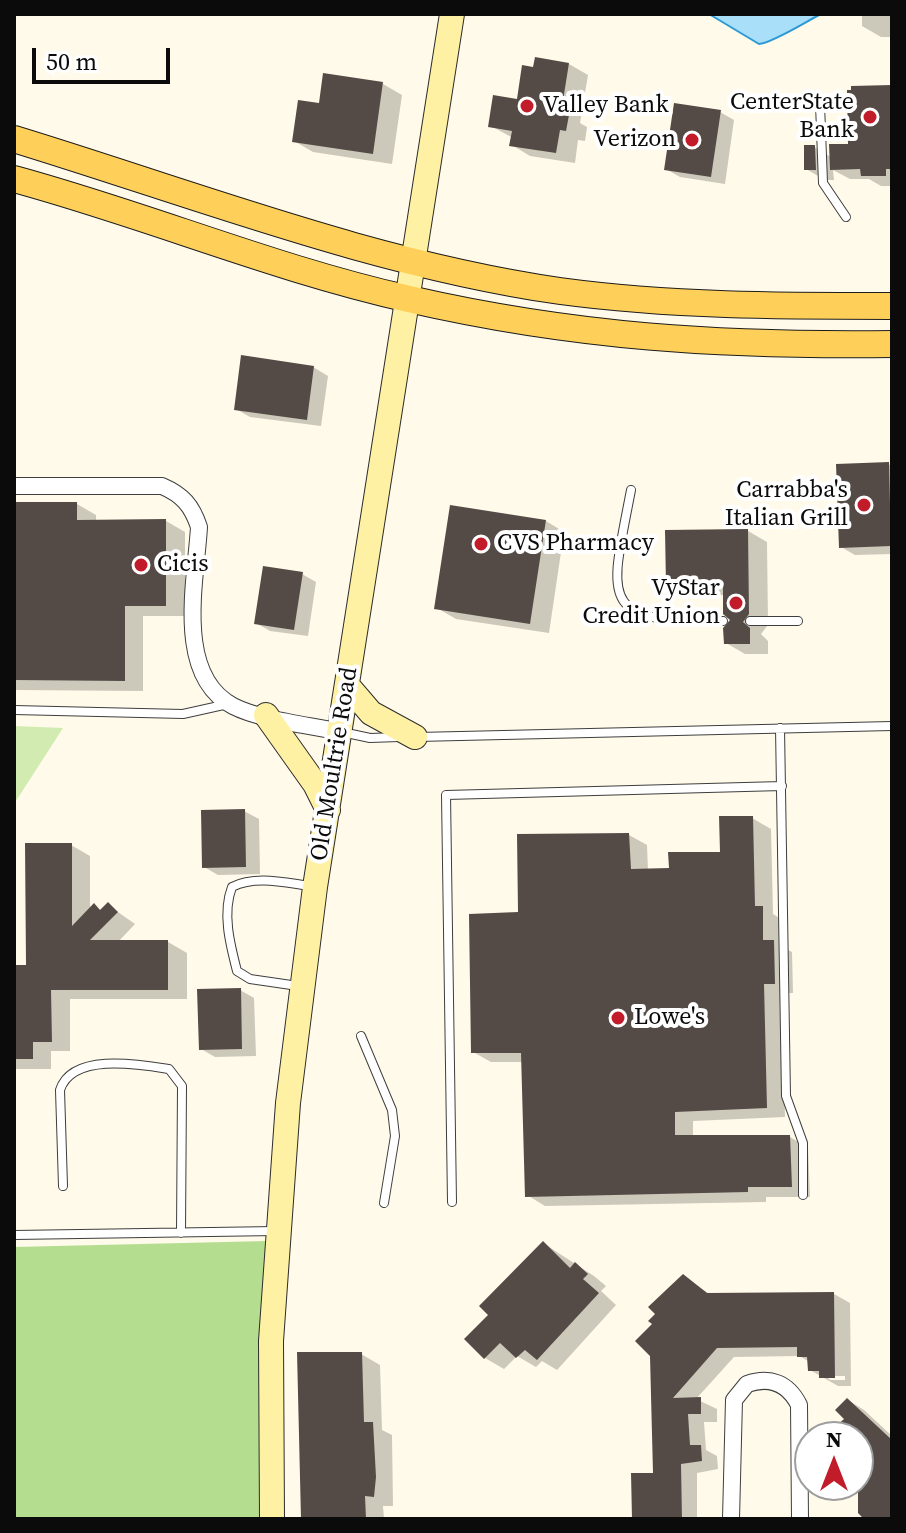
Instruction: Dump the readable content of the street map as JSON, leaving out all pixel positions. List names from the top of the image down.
{
  "streets": {
    "main road": ["Old Moultrie Road"]
  },
  "places": [
    "Valley Bank",
    "CenterState Bank",
    "Verizon",
    "Carrabba's Italian Grill",
    "CVS Pharmacy",
    "Cicis",
    "VyStar Credit Union",
    "Lowe's"
  ],
  "scale_bar": "50 m",
  "north": "top"
}
